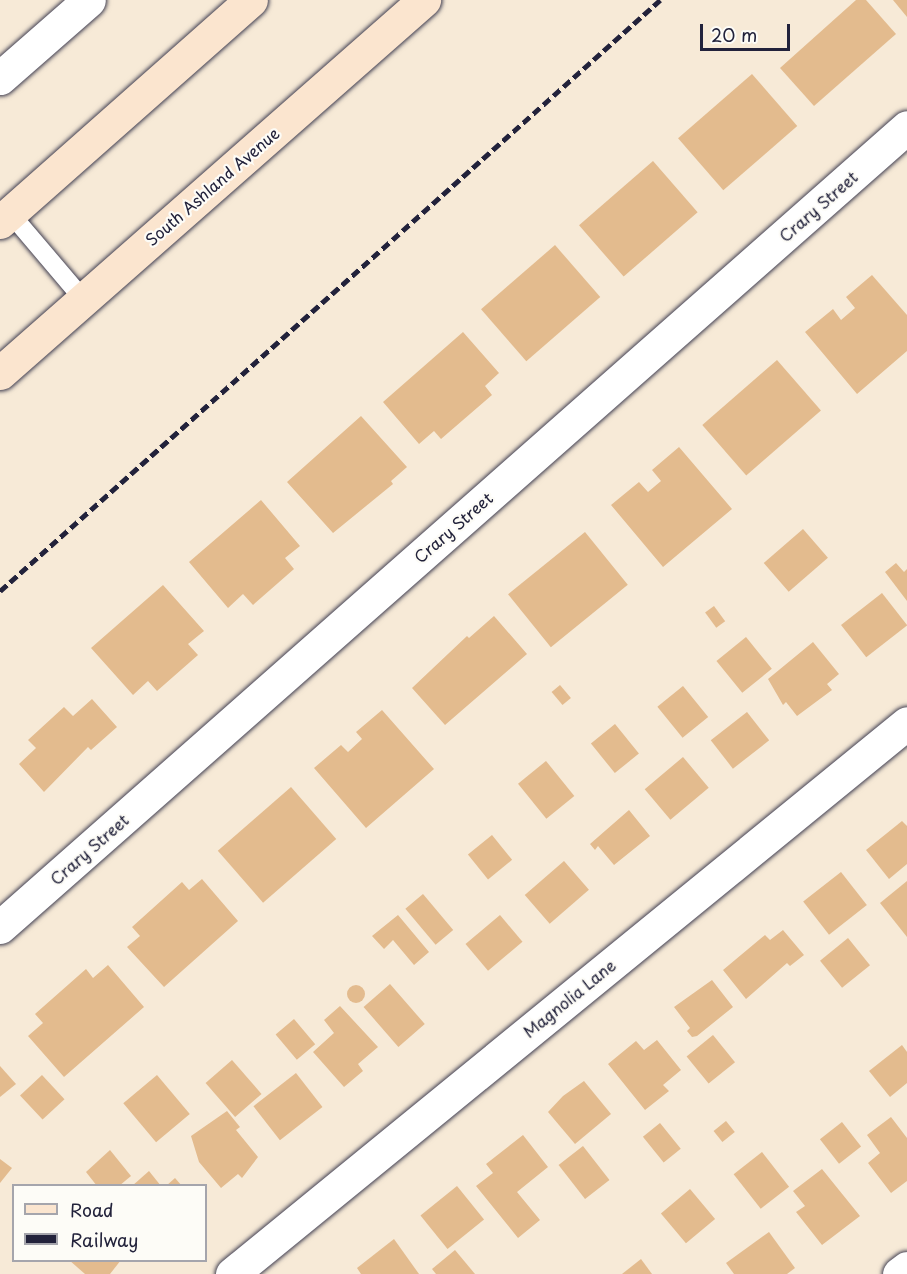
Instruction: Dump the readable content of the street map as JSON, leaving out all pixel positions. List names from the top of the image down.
{
  "streets": {
    "main road": ["South Ashland Avenue"],
    "street": ["Crary Street", "Magnolia Lane"]
  },
  "legend": ["Road", "Railway"],
  "scale_bar": "20 m"
}
